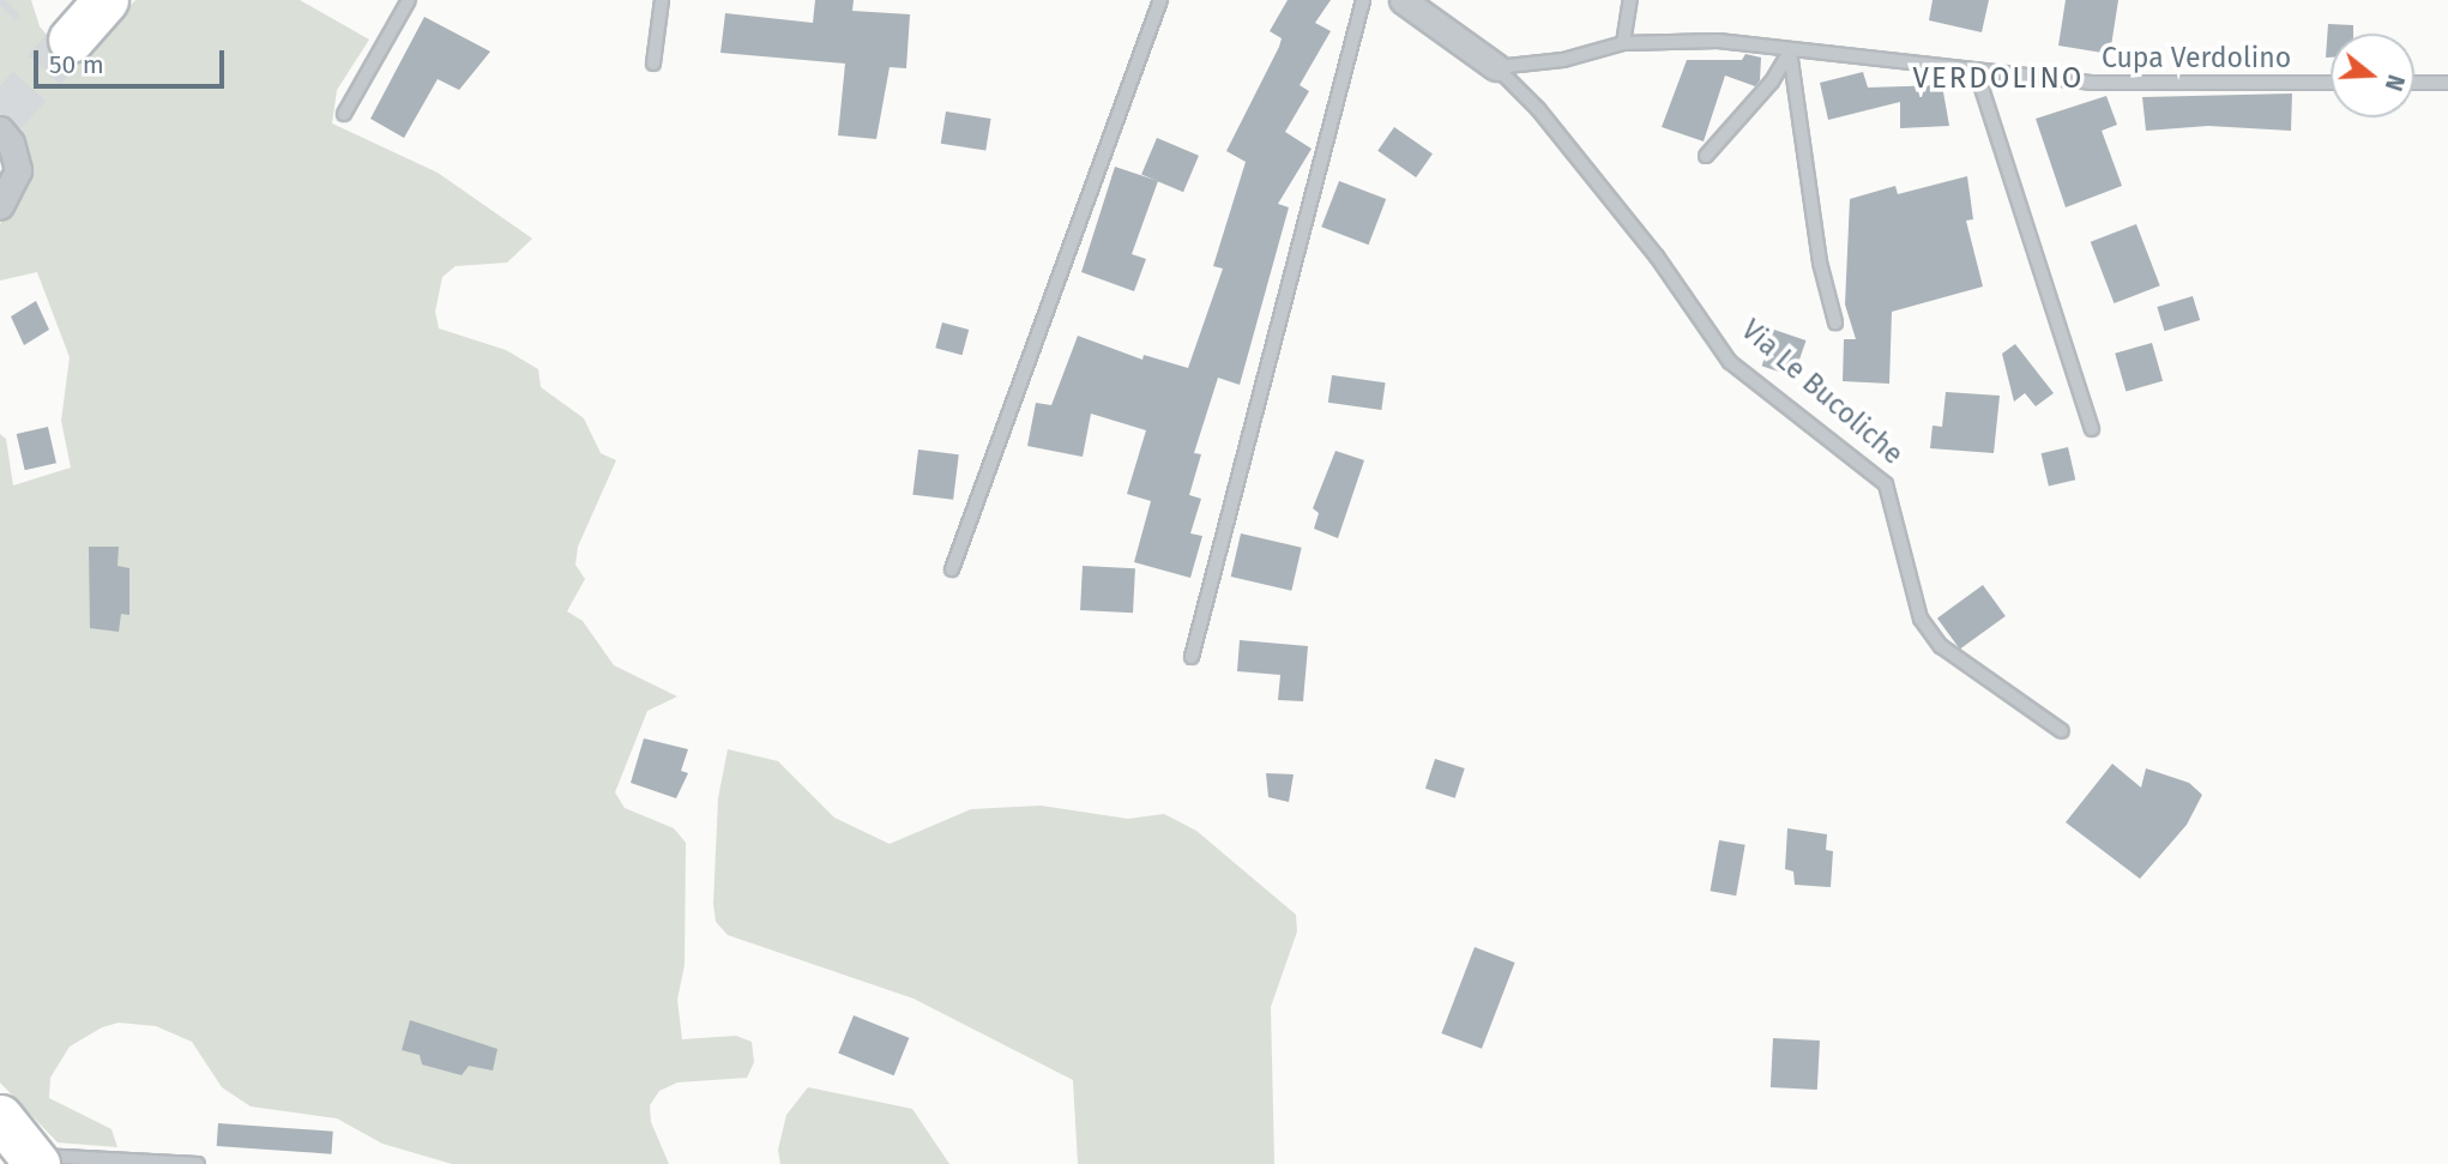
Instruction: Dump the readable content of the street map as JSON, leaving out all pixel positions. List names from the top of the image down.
{
  "streets": {
    "street": ["Via Le Bucoliche"],
    "lane": ["Cupa Verdolino"]
  },
  "crossings": [
    ["Cupa Verdolino", "Via Le Bucoliche"]
  ],
  "districts": ["VERDOLINO"],
  "scale_bar": "50 m",
  "north": "right"
}
